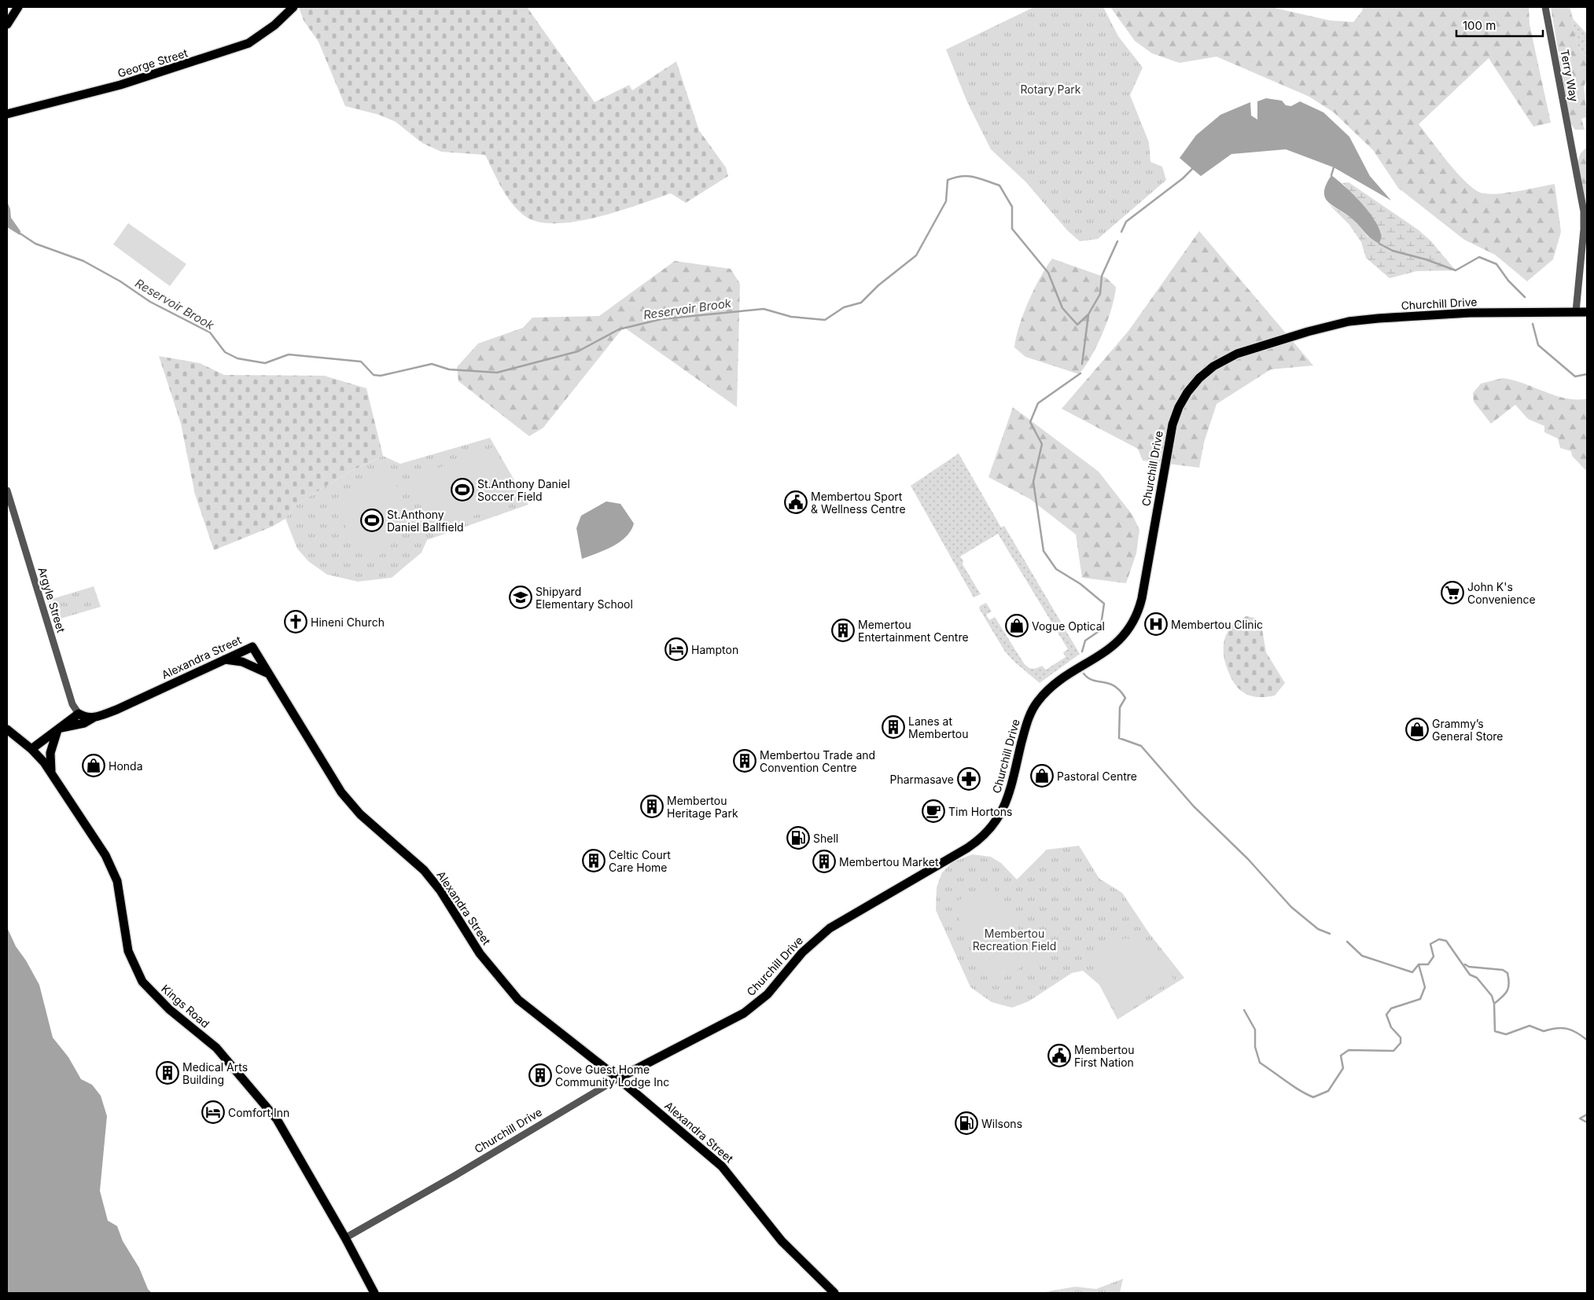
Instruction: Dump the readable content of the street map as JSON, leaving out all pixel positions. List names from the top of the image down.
{
  "streets": {
    "main road": [
      "George Street",
      "Churchill Drive",
      "Alexandra Street",
      "Kings Road"
    ],
    "street": ["Terry Way", "Argyle Street"]
  },
  "crossings": [
    ["Terry Way", "Churchill Drive"],
    ["Churchill Drive", "Alexandra Street"],
    ["Churchill Drive", "Kings Road"]
  ],
  "water": ["Reservoir Brook"],
  "parks": ["Rotary Park", "Membertou Recreation Field"],
  "places": {
    "sports": ["St.Anthony Daniel Soccer Field", "St.Anthony Daniel Ballfield"],
    "public building": ["Membertou Sport & Wellness Centre", "Membertou First Nation"],
    "supermarket": ["John K's Convenience"],
    "school or university": ["Shipyard Elementary School"],
    "church": ["Hineni Church"],
    "hospital": ["Membertou Clinic"],
    "shop": [
      "Vogue Optical",
      "Grammy’s General Store",
      "Honda",
      "Pastoral Centre"
    ],
    "building": [
      "Memertou Entertainment Centre",
      "Lanes at Membertou",
      "Membertou Trade and Convention Centre",
      "Membertou Heritage Park",
      "Celtic Court Care Home",
      "Membertou Market",
      "Medical Arts Building",
      "Cove Guest Home Community Lodge Inc"
    ],
    "hotel": ["Hampton", "Comfort Inn"],
    "pharmacy": ["Pharmasave"],
    "cafe": ["Tim Hortons"],
    "fuel station": ["Shell", "Wilsons"]
  },
  "scale_bar": "100 m"
}
